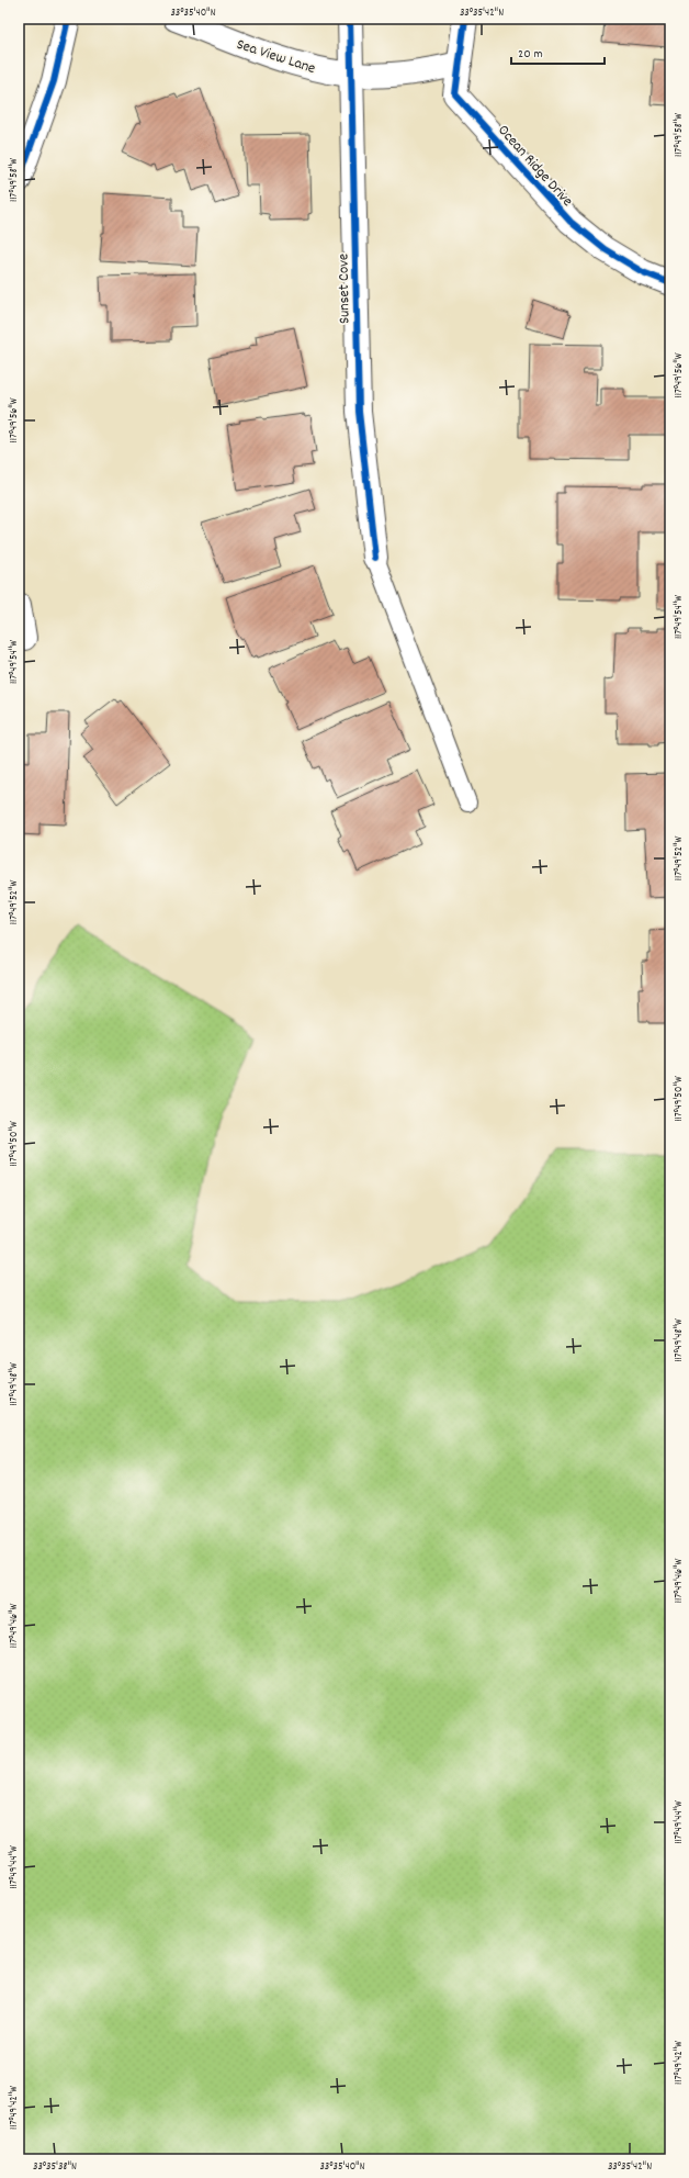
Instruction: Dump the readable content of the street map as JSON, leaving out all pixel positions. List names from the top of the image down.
{
  "streets": {
    "street": ["Sea View Lane", "Ocean Ridge Drive", "Sunset Cove"]
  },
  "crossings": [
    ["Sea View Lane", "Ocean Ridge Drive"],
    ["Sea View Lane", "Sunset Cove"]
  ],
  "scale_bar": "20 m",
  "coordinates": [
    "33°35'40\"N",
    "33°35'42\"N",
    "117°49'58\"W",
    "117°49'56\"W",
    "117°49'54\"W",
    "117°49'52\"W",
    "117°49'50\"W",
    "117°49'48\"W",
    "117°49'46\"W",
    "117°49'44\"W",
    "117°49'42\"W",
    "33°35'38\"N"
  ]
}
